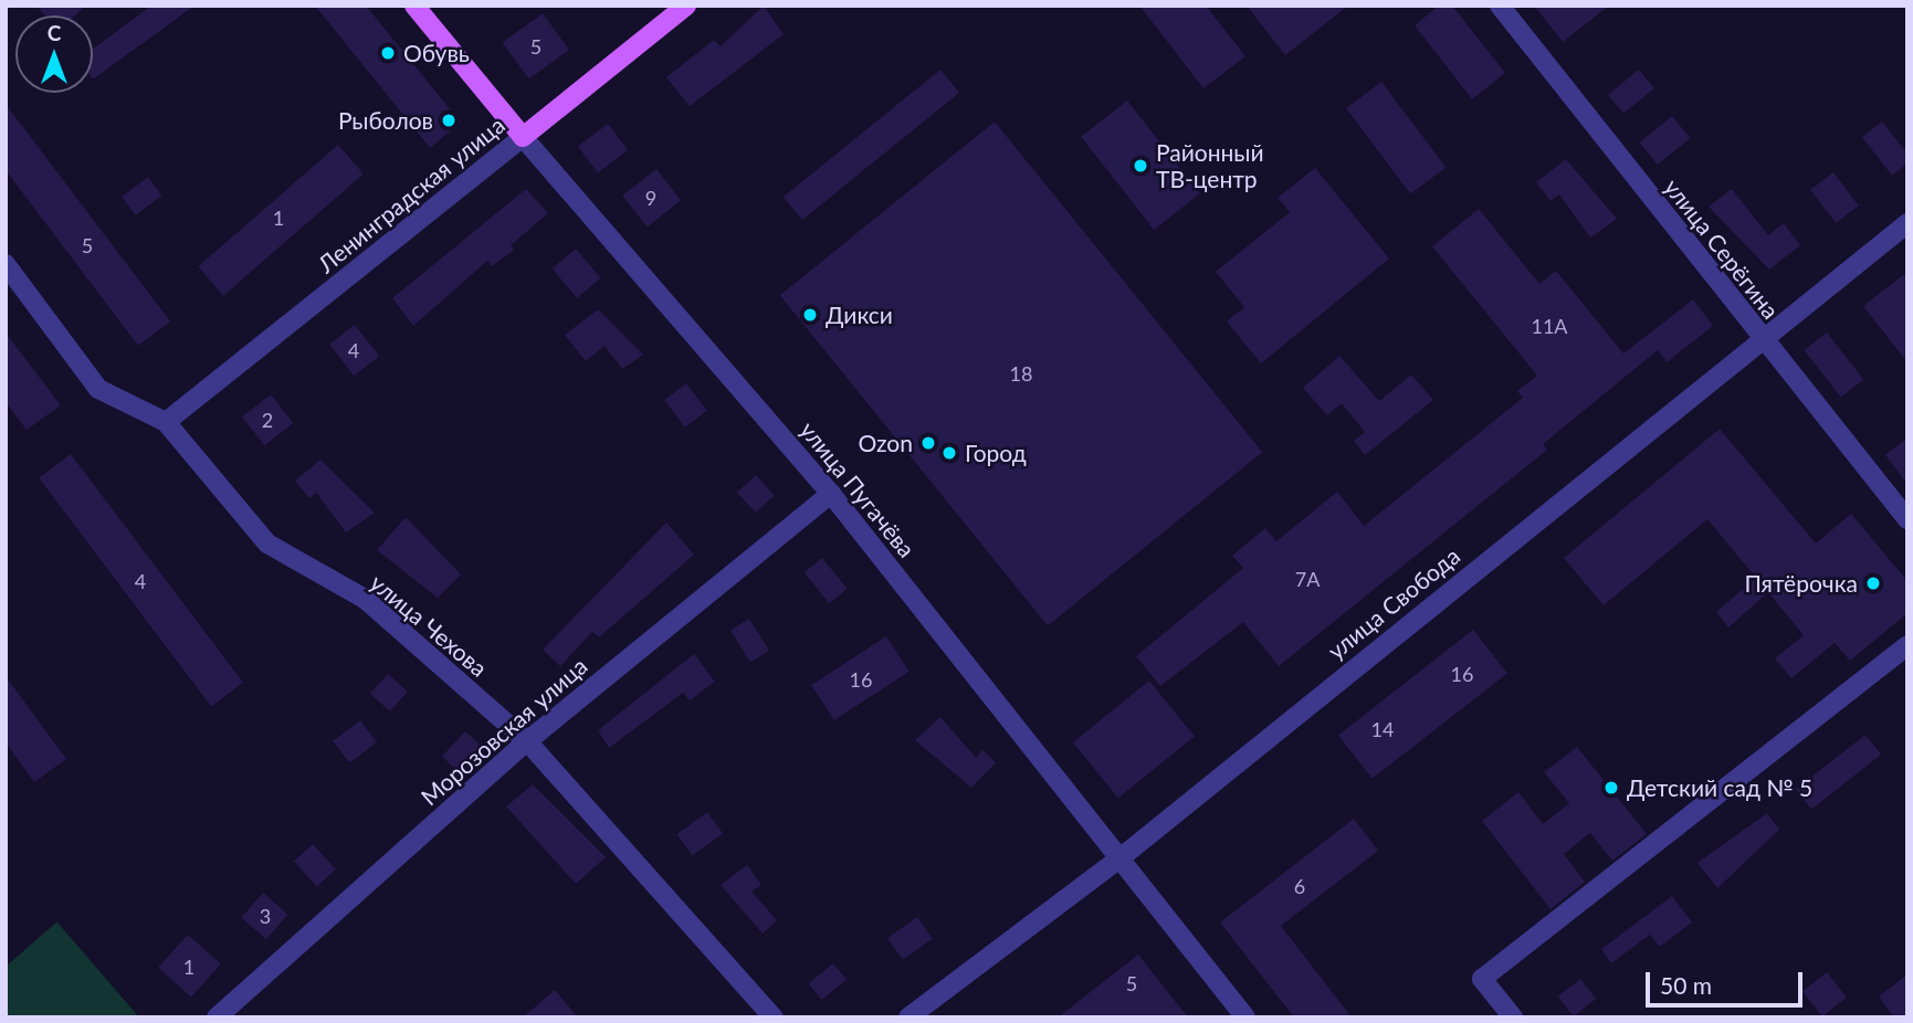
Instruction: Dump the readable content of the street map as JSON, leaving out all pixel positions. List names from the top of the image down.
{
  "streets": {
    "main road": ["Ленинградская улица", "улица Пугачёва"],
    "street": [
      "улица Серёгина",
      "улица Свобода",
      "улица Чехова",
      "Морозовская улица"
    ]
  },
  "crossings": [
    ["Ленинградская улица", "улица Пугачёва"],
    ["Ленинградская улица", "улица Чехова"],
    ["улица Серёгина", "улица Свобода"],
    ["улица Пугачёва", "улица Свобода"],
    ["улица Пугачёва", "Морозовская улица"],
    ["улица Чехова", "Морозовская улица"]
  ],
  "places": [
    "Обувь",
    "Рыболов",
    "Районный ТВ-центр",
    "Дикси",
    "Ozon",
    "Город",
    "Пятёрочка",
    "Детский сад № 5"
  ],
  "house_numbers": [
    "5",
    "9",
    "1",
    "5",
    "11А",
    "4",
    "18",
    "2",
    "7А",
    "4",
    "16",
    "16",
    "14",
    "6",
    "3",
    "1",
    "5"
  ],
  "scale_bar": "50 m",
  "north": "top"
}
